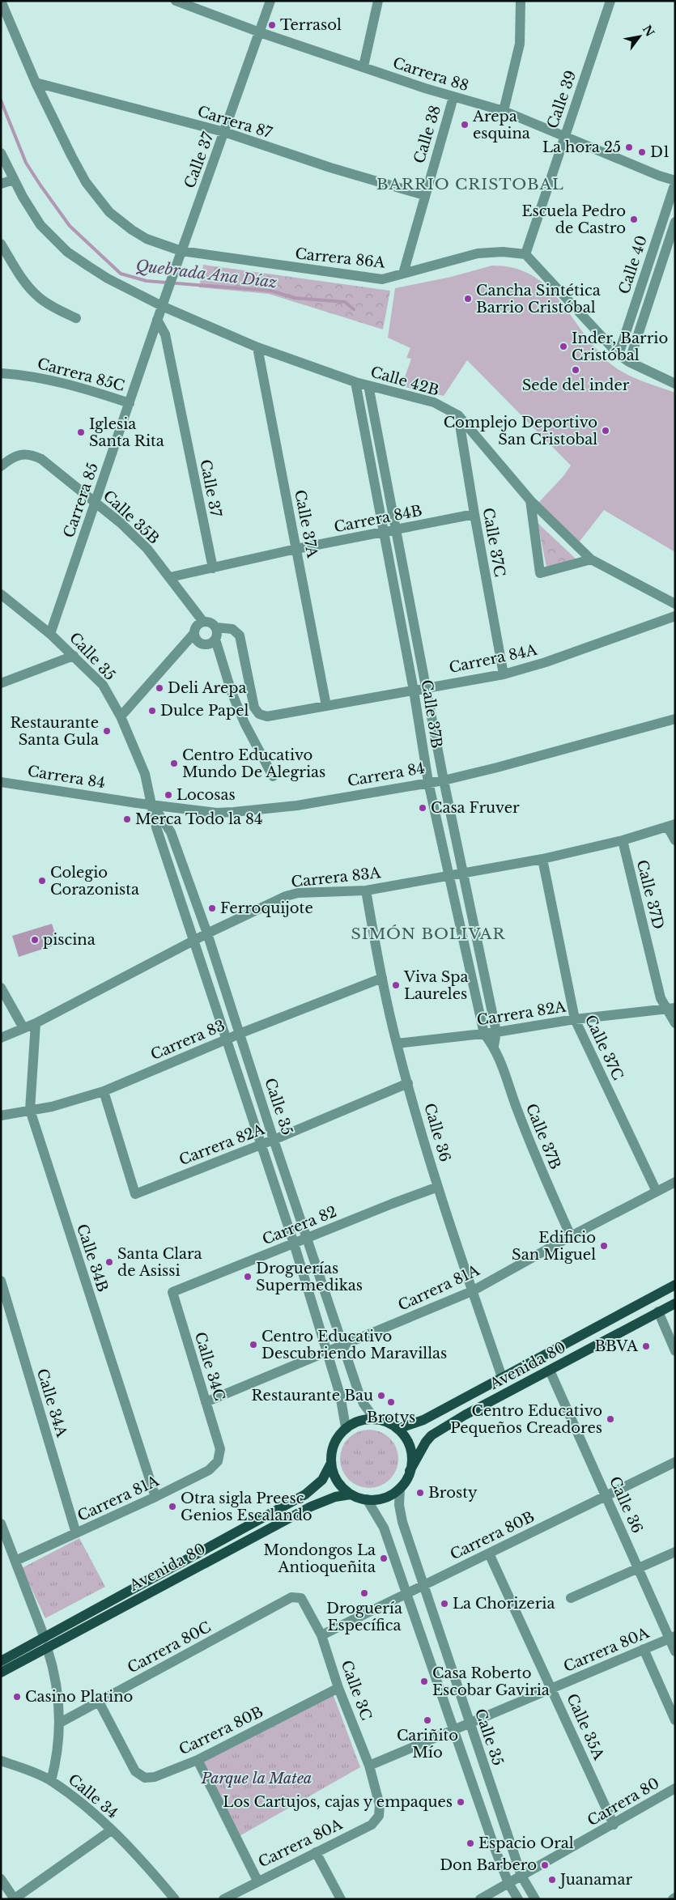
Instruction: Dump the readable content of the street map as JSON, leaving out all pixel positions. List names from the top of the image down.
{
  "streets": {
    "main road": ["Avenida 80"],
    "street": [
      "Carrera 88",
      "Calle 39",
      "Carrera 87",
      "Calle 38",
      "Calle 37",
      "Carrera 86A",
      "Calle 40",
      "Carrera 85C",
      "Calle 42B",
      "Carrera 85",
      "Calle 35B",
      "Carrera 84B",
      "Calle 37A",
      "Calle 37C",
      "Calle 35",
      "Carrera 84A",
      "Calle 37B",
      "Carrera 84",
      "Carrera 83A",
      "Calle 37D",
      "Carrera 82A",
      "Carrera 83",
      "Calle 36",
      "Carrera 82",
      "Calle 34B",
      "Carrera 81A",
      "Calle 34C",
      "Calle 34A",
      "Carrera 80B",
      "Carrera 80C",
      "Carrera 80A",
      "Calle 3C",
      "Calle 35A",
      "Calle 34",
      "Carrera 80"
    ]
  },
  "crossings": [
    ["Carrera 88", "Calle 39"],
    ["Carrera 88", "Calle 38"],
    ["Carrera 88", "Calle 37"],
    ["Carrera 88", "Calle 40"],
    ["Calle 39", "Carrera 86A"],
    ["Carrera 87", "Calle 38"],
    ["Carrera 87", "Calle 37"],
    ["Carrera 87", "Carrera 86A"],
    ["Calle 38", "Carrera 86A"],
    ["Calle 37", "Carrera 86A"],
    ["Calle 37", "Calle 42B"],
    ["Calle 37", "Carrera 85"],
    ["Calle 37", "Carrera 84B"],
    ["Carrera 85C", "Carrera 85"],
    ["Calle 42B", "Carrera 85"],
    ["Calle 42B", "Calle 37A"],
    ["Calle 42B", "Calle 37C"],
    ["Calle 42B", "Calle 37B"],
    ["Carrera 85", "Calle 35B"],
    ["Carrera 85", "Calle 35"],
    ["Calle 35B", "Carrera 84B"],
    ["Calle 35B", "Carrera 84A"],
    ["Carrera 84B", "Calle 37A"],
    ["Carrera 84B", "Calle 37C"],
    ["Carrera 84B", "Calle 37B"],
    ["Calle 37A", "Carrera 84A"],
    ["Calle 37C", "Carrera 84A"],
    ["Calle 37C", "Carrera 83A"],
    ["Calle 37C", "Carrera 82A"],
    ["Calle 37C", "Carrera 81A"],
    ["Calle 35", "Carrera 84"],
    ["Calle 35", "Carrera 83A"],
    ["Calle 35", "Carrera 82A"],
    ["Calle 35", "Carrera 83"],
    ["Calle 35", "Carrera 82"],
    ["Calle 35", "Carrera 81A"],
    ["Calle 35", "Avenida 80"],
    ["Calle 35", "Carrera 80B"],
    ["Calle 35", "Carrera 80A"],
    ["Calle 35", "Carrera 80"],
    ["Carrera 84A", "Calle 37B"],
    ["Calle 37B", "Carrera 84"],
    ["Calle 37B", "Carrera 83A"],
    ["Calle 37B", "Carrera 82A"],
    ["Calle 37B", "Carrera 81A"],
    ["Carrera 83A", "Calle 37D"],
    ["Carrera 83A", "Calle 36"],
    ["Carrera 83A", "Calle 34B"],
    ["Calle 37D", "Carrera 82A"],
    ["Carrera 82A", "Carrera 83"],
    ["Carrera 82A", "Calle 36"],
    ["Carrera 83", "Calle 36"],
    ["Carrera 83", "Calle 34B"],
    ["Calle 36", "Carrera 82"],
    ["Calle 36", "Carrera 81A"],
    ["Calle 36", "Avenida 80"],
    ["Calle 36", "Carrera 80B"],
    ["Calle 36", "Carrera 80A"],
    ["Carrera 82", "Calle 34C"],
    ["Calle 34B", "Carrera 81A"],
    ["Carrera 81A", "Calle 34C"],
    ["Carrera 81A", "Calle 34A"],
    ["Carrera 81A", "Calle 34"],
    ["Avenida 80", "Calle 34"],
    ["Carrera 80B", "Carrera 80C"],
    ["Carrera 80B", "Calle 3C"],
    ["Carrera 80B", "Calle 35A"],
    ["Carrera 80C", "Calle 3C"],
    ["Carrera 80C", "Calle 34"],
    ["Carrera 80A", "Calle 3C"],
    ["Carrera 80A", "Calle 35A"],
    ["Calle 35A", "Carrera 80"]
  ],
  "districts": ["BARRIO CRISTOBAL", "SIMÓN BOLIVAR"],
  "water": ["Quebrada Ana Díaz"],
  "parks": ["Parque la Matea"],
  "places": [
    "Terrasol",
    "Arepa esquina",
    "La hora 25",
    "D1",
    "Escuela Pedro de Castro",
    "Cancha Sintética Barrio Cristóbal",
    "Inder, Barrio Cristóbal",
    "Sede del inder",
    "Complejo Deportivo San Cristobal",
    "Iglesia Santa Rita",
    "Deli Arepa",
    "Dulce Papel",
    "Restaurante Santa Gula",
    "Centro Educativo Mundo De Alegrias",
    "Locosas",
    "Casa Fruver",
    "Merca Todo la 84",
    "Colegio Corazonista",
    "Ferroquijote",
    "piscina",
    "Viva Spa Laureles",
    "Edificio San Miguel",
    "Santa Clara de Asissi",
    "Droguerías Supermedikas",
    "Centro Educativo Descubriendo Maravillas",
    "BBVA",
    "Restaurante Bau",
    "Brotys",
    "Centro Educativo Pequeños Creadores",
    "Brosty",
    "Otra sigla Preesc Genios Escalando",
    "Mondongos La Antioqueñita",
    "Droguería Específica",
    "La Chorizeria",
    "Casa Roberto Escobar Gaviria",
    "Casino Platino",
    "Cariñito Mío",
    "Los Cartujos, cajas y empaques",
    "Espacio Oral",
    "Don Barbero",
    "Juanamar"
  ],
  "north": "top right"
}
